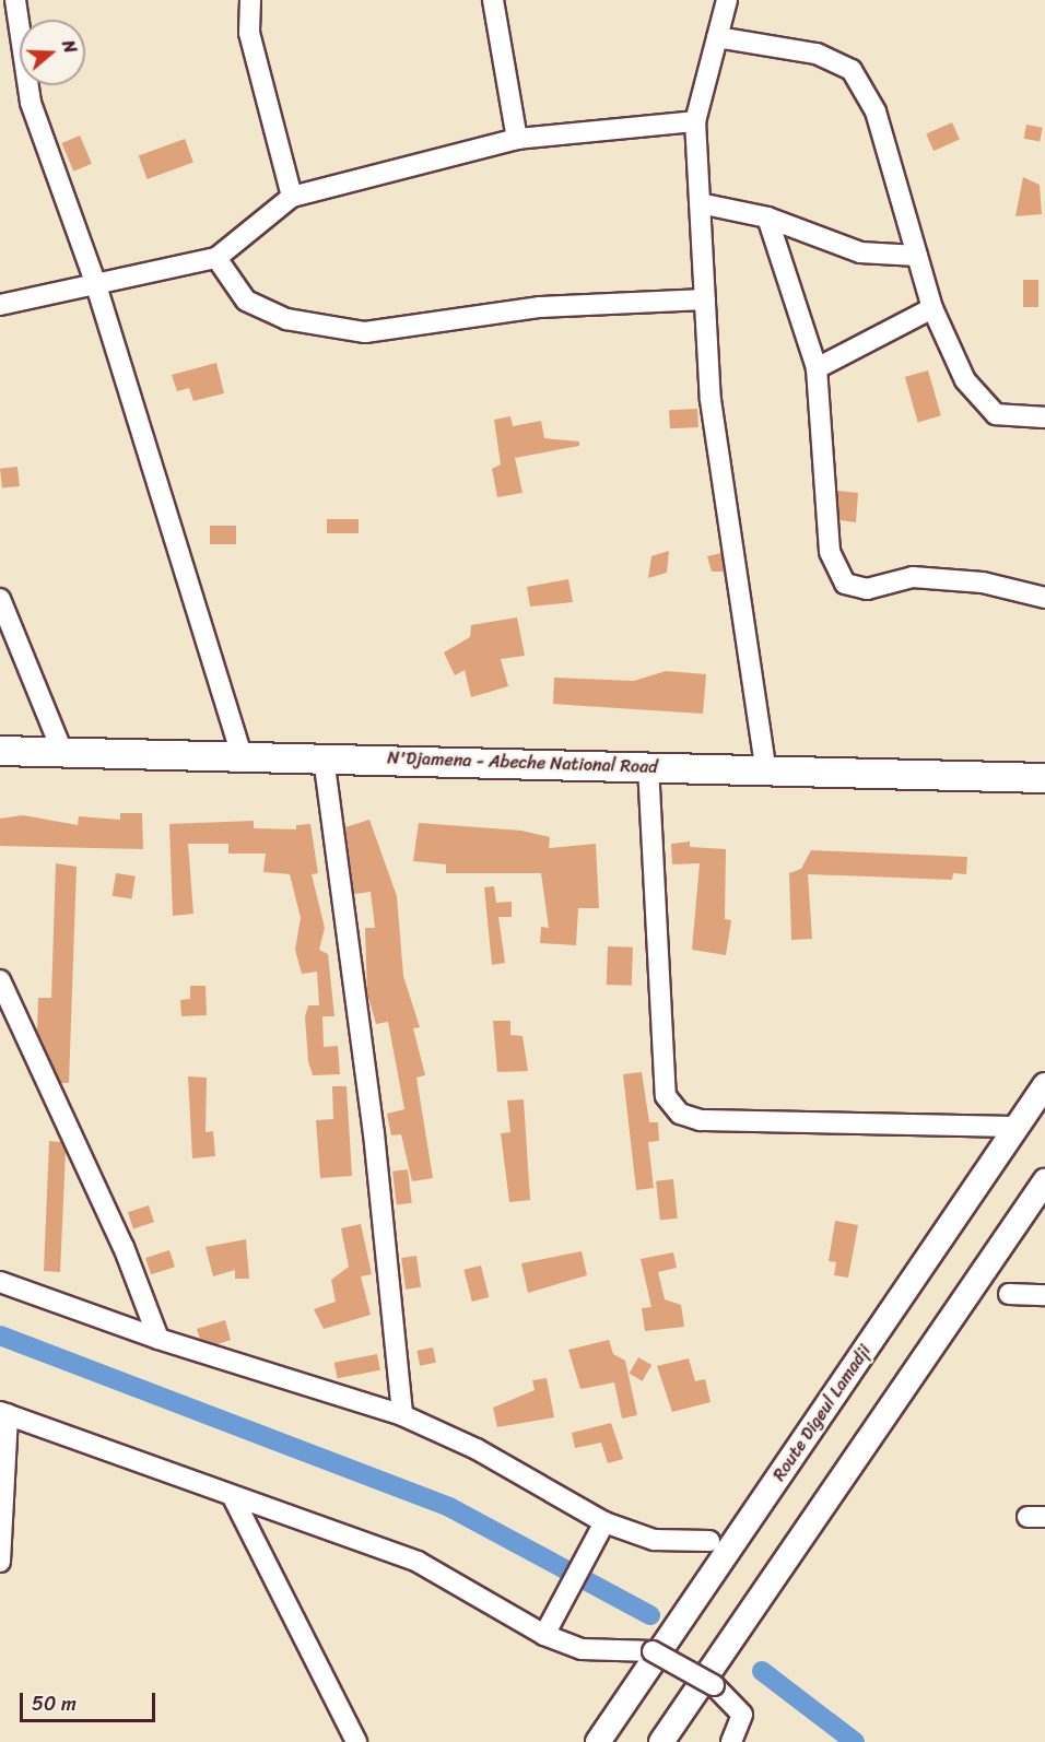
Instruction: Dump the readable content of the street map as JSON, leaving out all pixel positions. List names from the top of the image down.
{
  "streets": {
    "highway": ["N'Djamena - Abeche National Road"],
    "main road": ["Route Digeul Lamadji"]
  },
  "scale_bar": "50 m",
  "north": "right"
}
